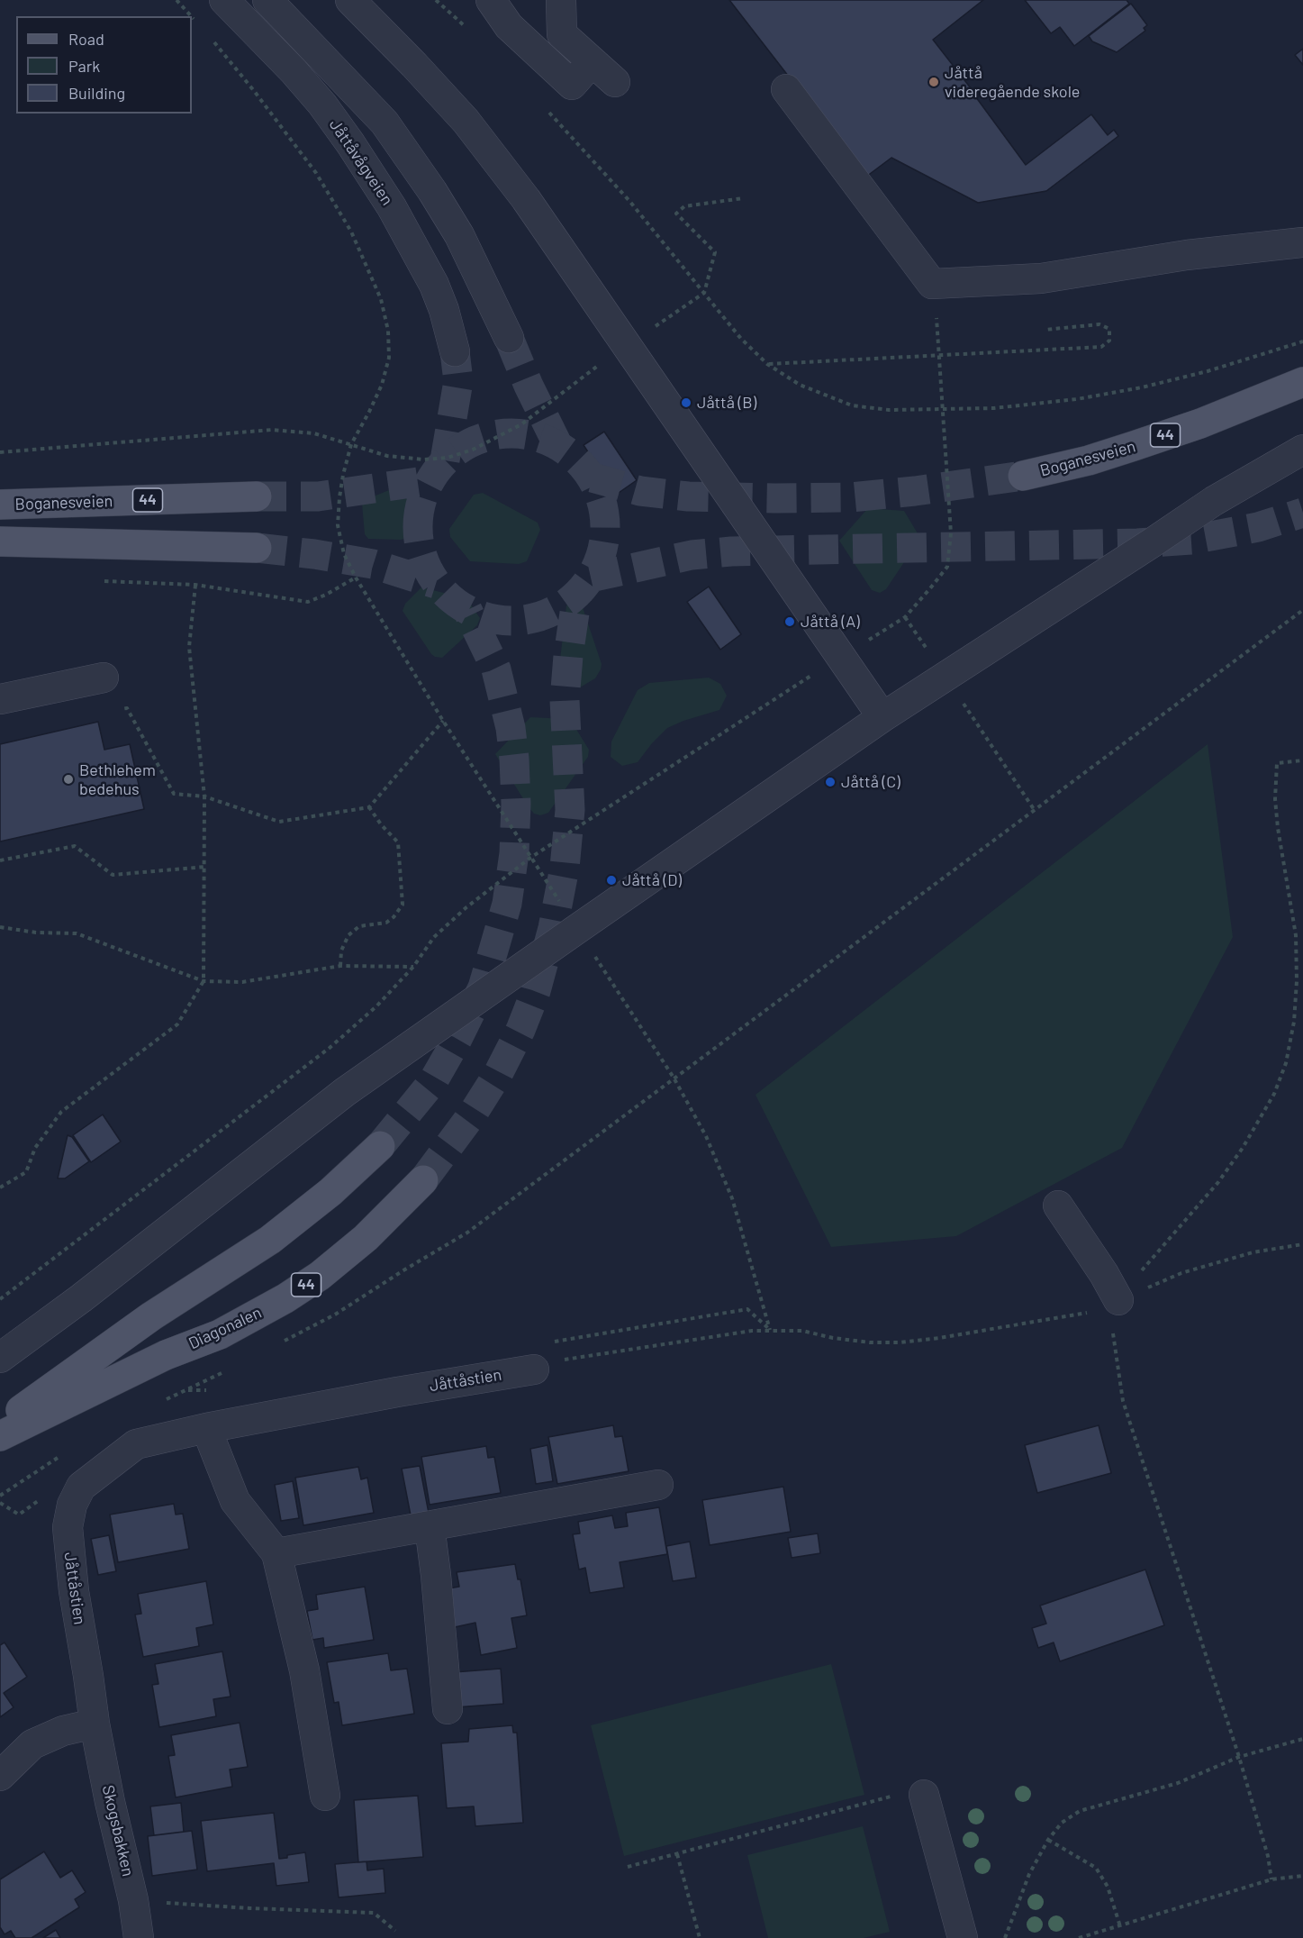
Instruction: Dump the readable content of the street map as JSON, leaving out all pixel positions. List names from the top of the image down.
{
  "streets": {
    "main road": ["44", "Boganesveien", "Diagonalen"],
    "street": ["Jåttåvågveien", "Jåttåstien", "Skogsbakken"]
  },
  "crossings": [
    ["Jåttåstien", "Skogsbakken"]
  ],
  "places": [
    "Jåttå videregående skole",
    "Jåttå (B)",
    "Jåttå (A)",
    "Bethlehem bedehus",
    "Jåttå (C)",
    "Jåttå (D)"
  ],
  "legend": ["Road", "Park", "Building"]
}
